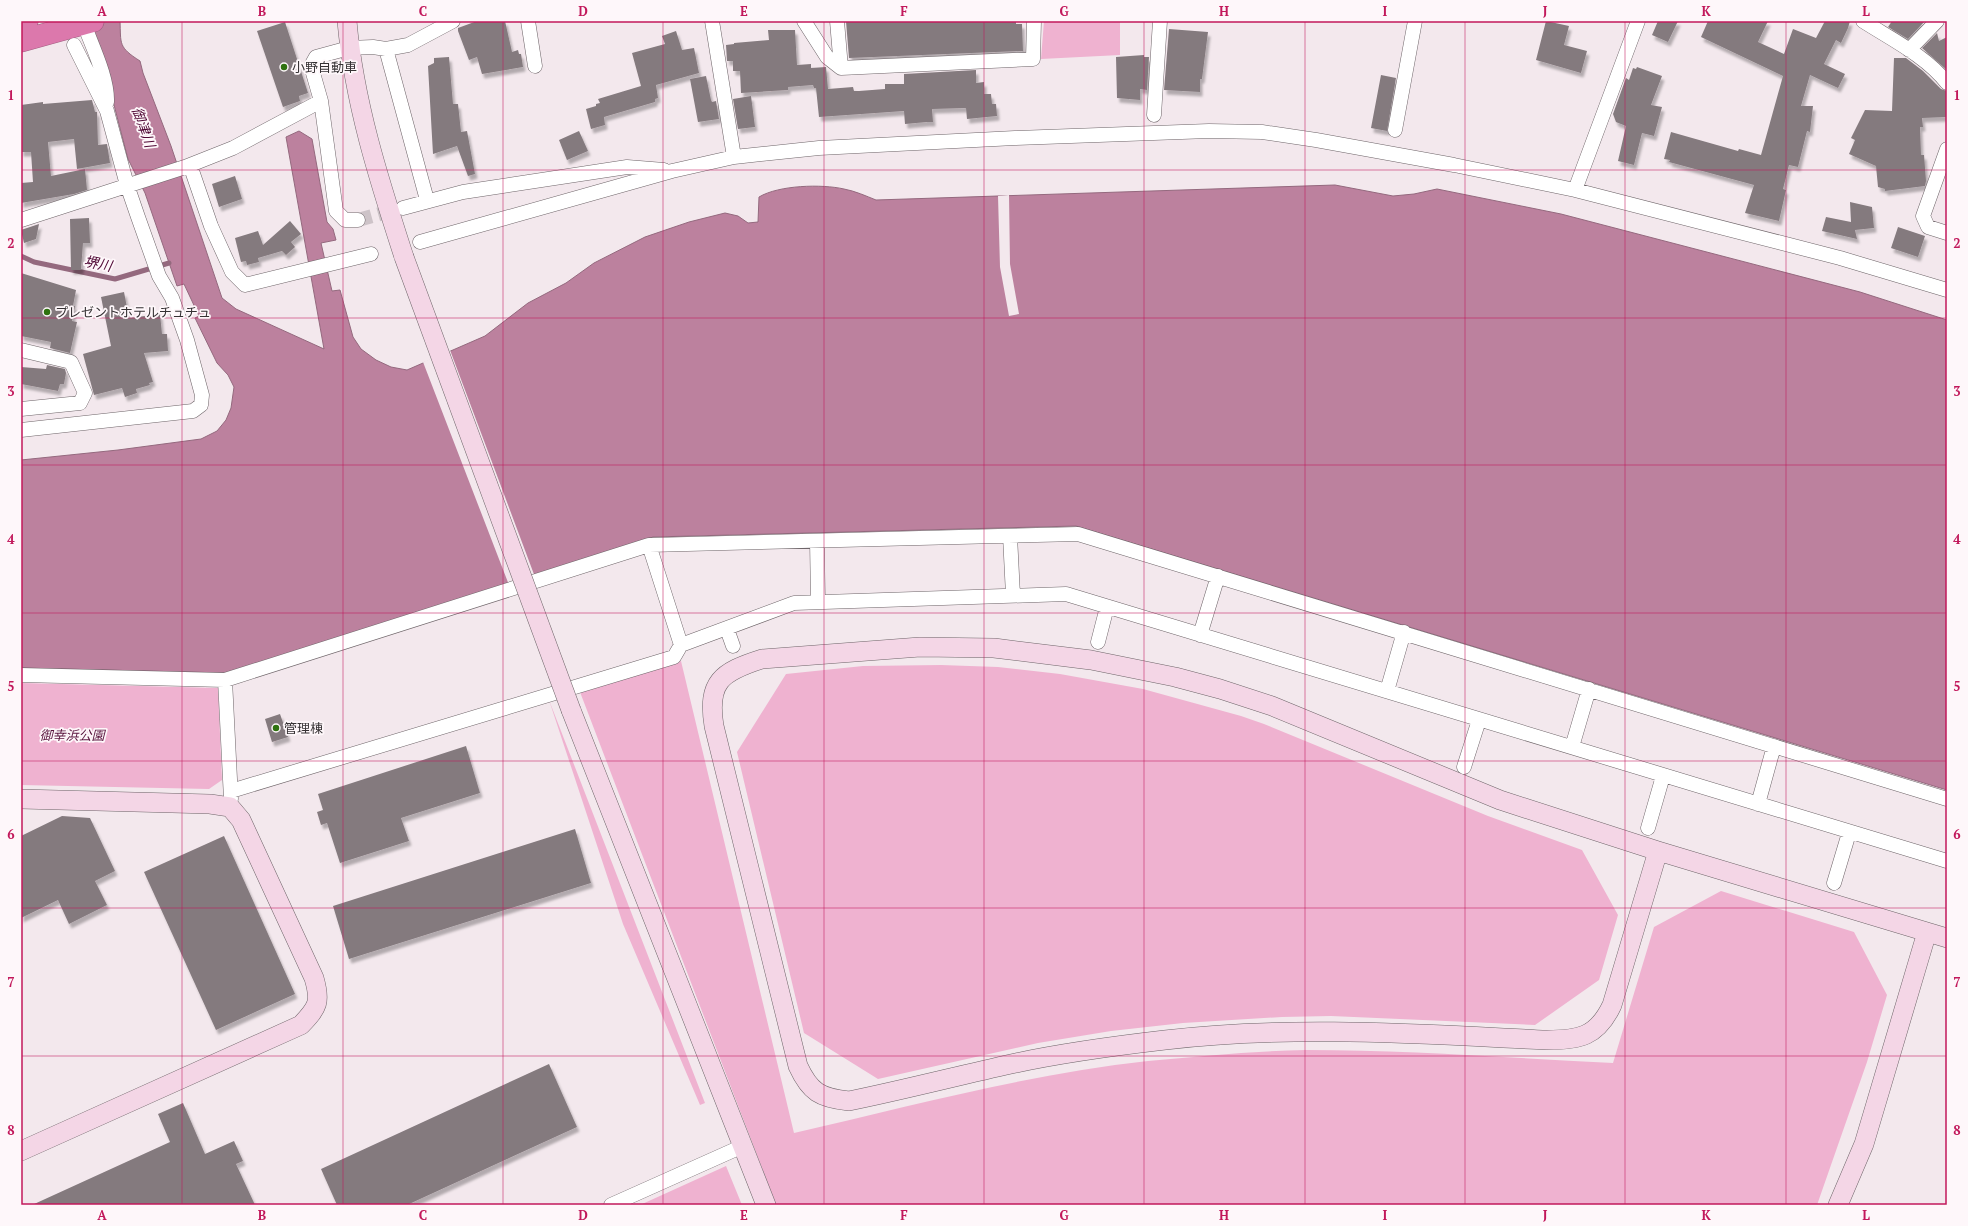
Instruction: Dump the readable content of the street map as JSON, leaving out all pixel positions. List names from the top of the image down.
{
  "water": ["御津川", "堺川"],
  "parks": ["御幸浜公園"],
  "places": ["小野自動車", "プレゼントホテルチュチュ", "管理棟"],
  "grid": {
    "columns": [
      "A",
      "B",
      "C",
      "D",
      "E",
      "F",
      "G",
      "H",
      "I",
      "J",
      "K",
      "L"
    ],
    "rows": [
      "1",
      "2",
      "3",
      "4",
      "5",
      "6",
      "7",
      "8"
    ]
  }
}
